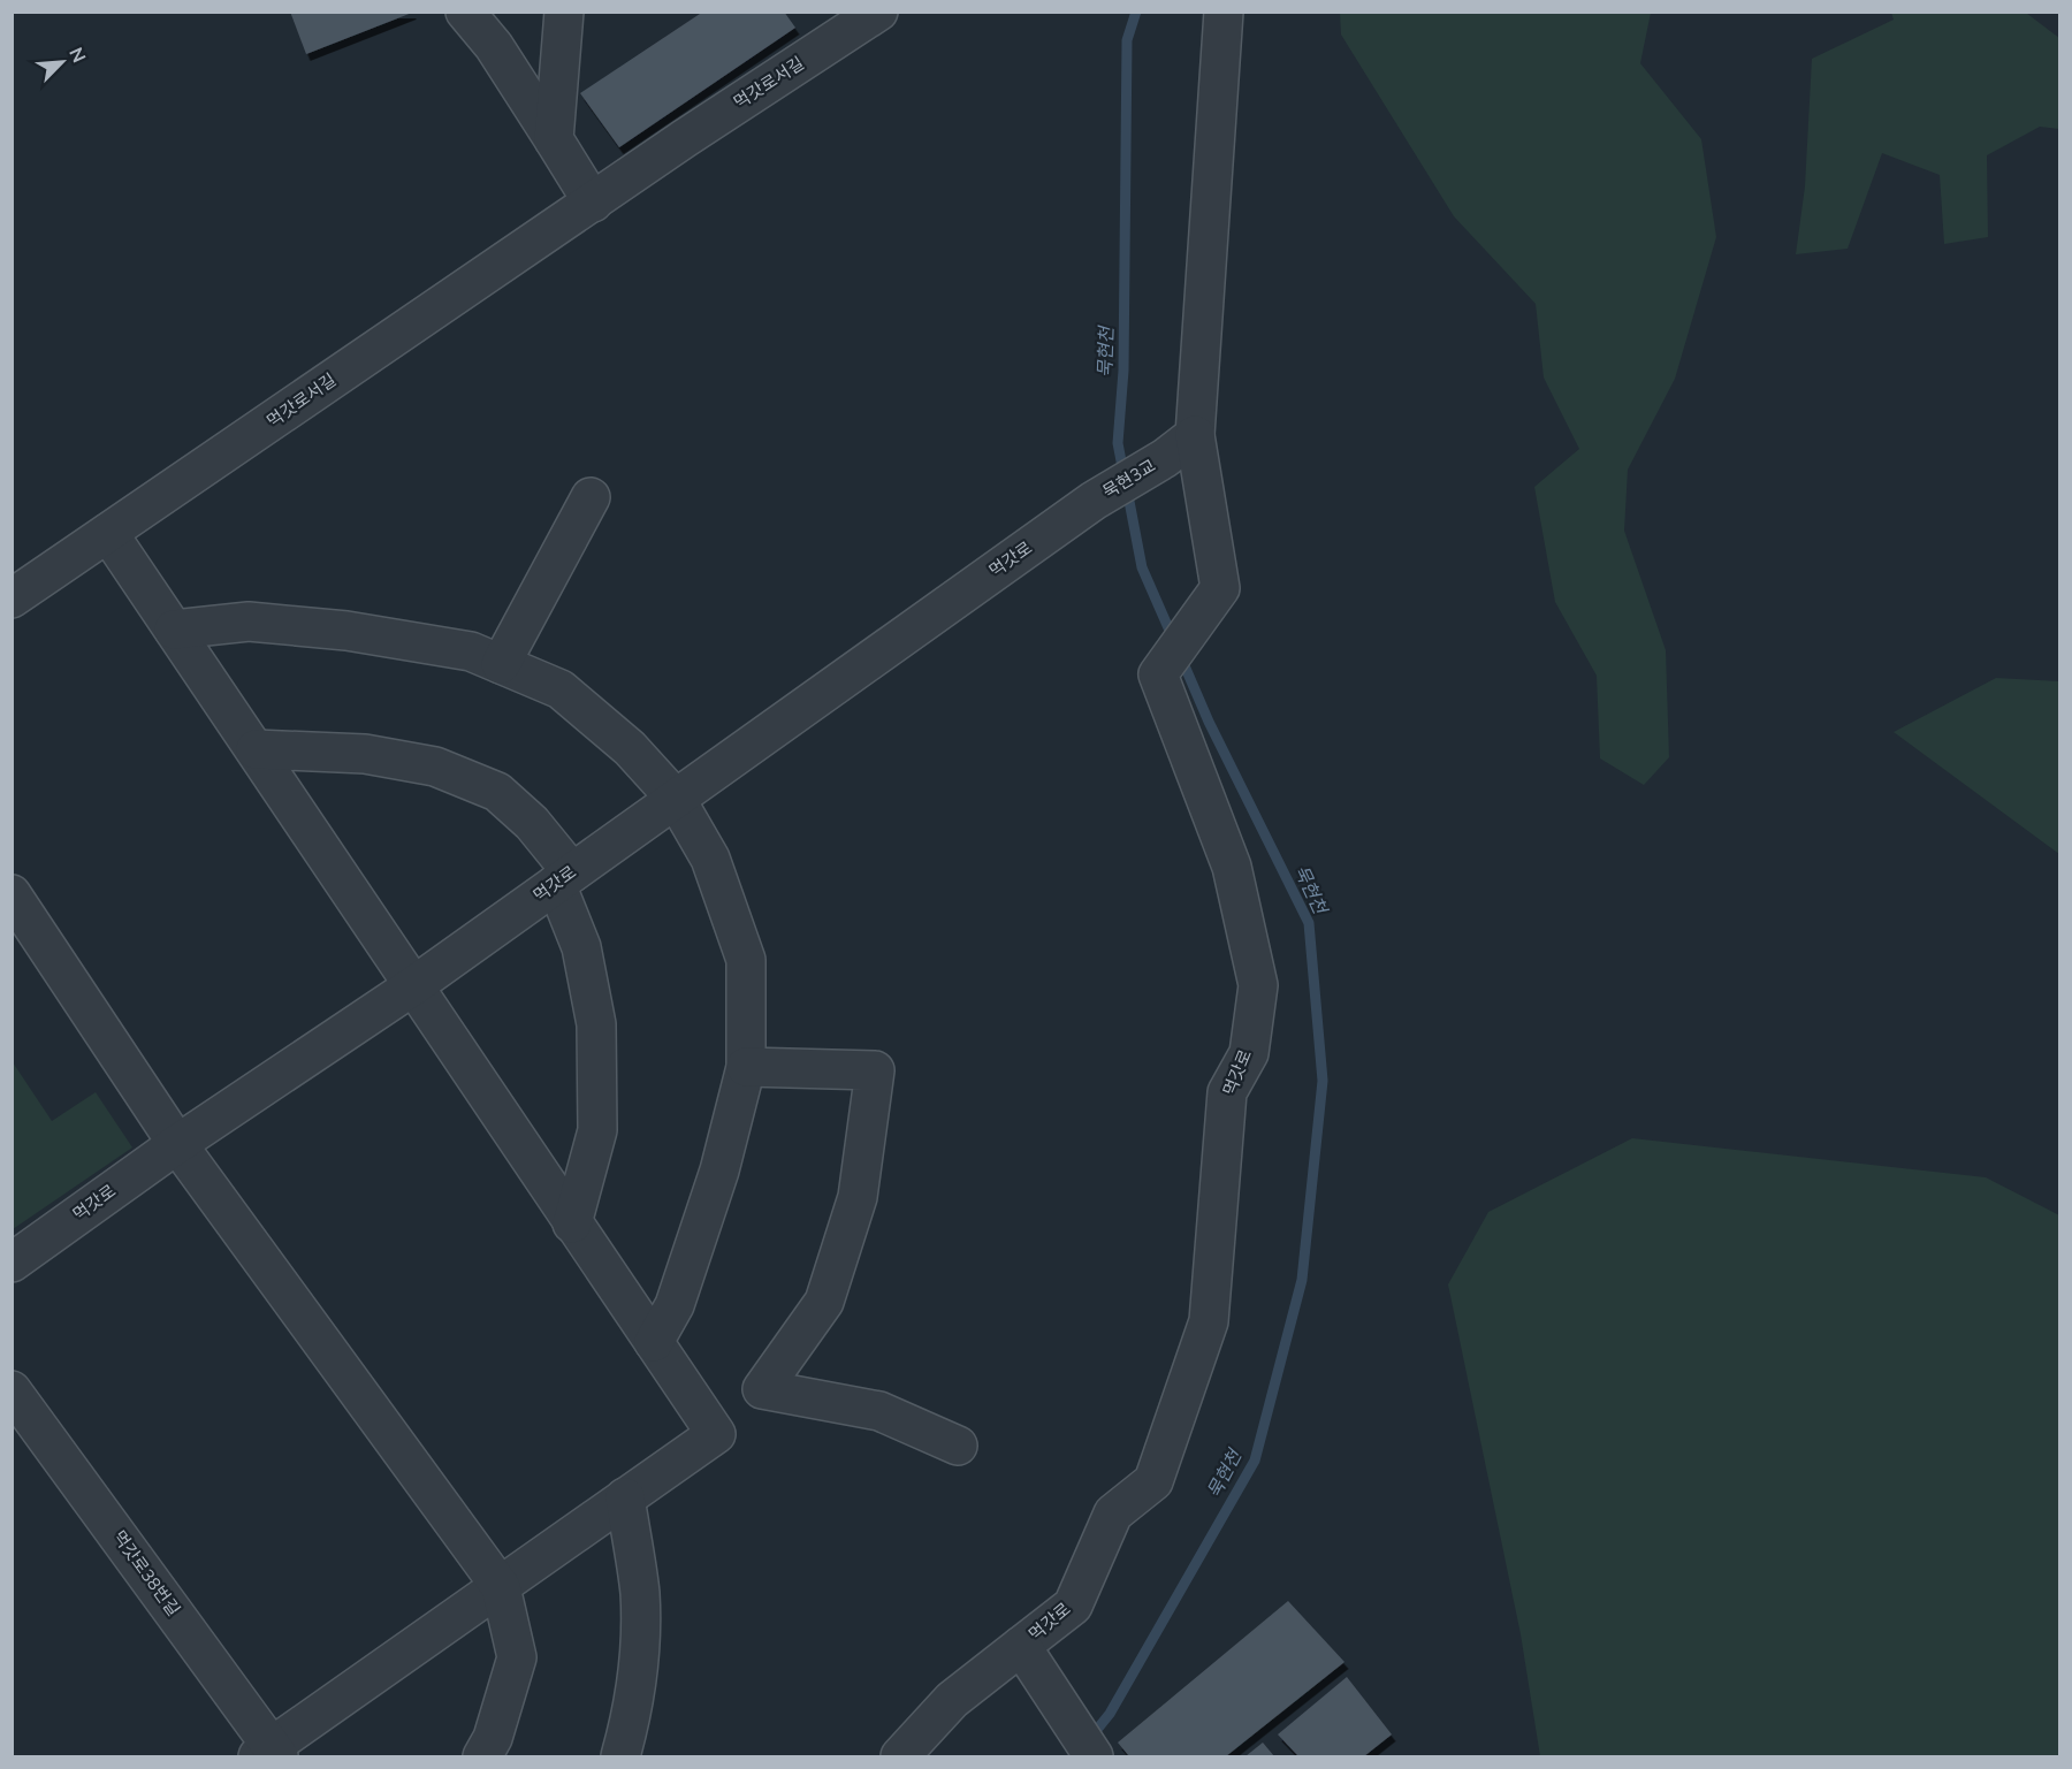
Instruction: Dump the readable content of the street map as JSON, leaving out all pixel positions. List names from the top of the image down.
{
  "streets": {
    "street": [
      "먹갓로서길",
      "묵현3교",
      "먹갓로",
      "먹갓로38번길"
    ]
  },
  "crossings": [
    ["묵현3교", "먹갓로"]
  ],
  "water": ["묵현천"],
  "north": "top right"
}
